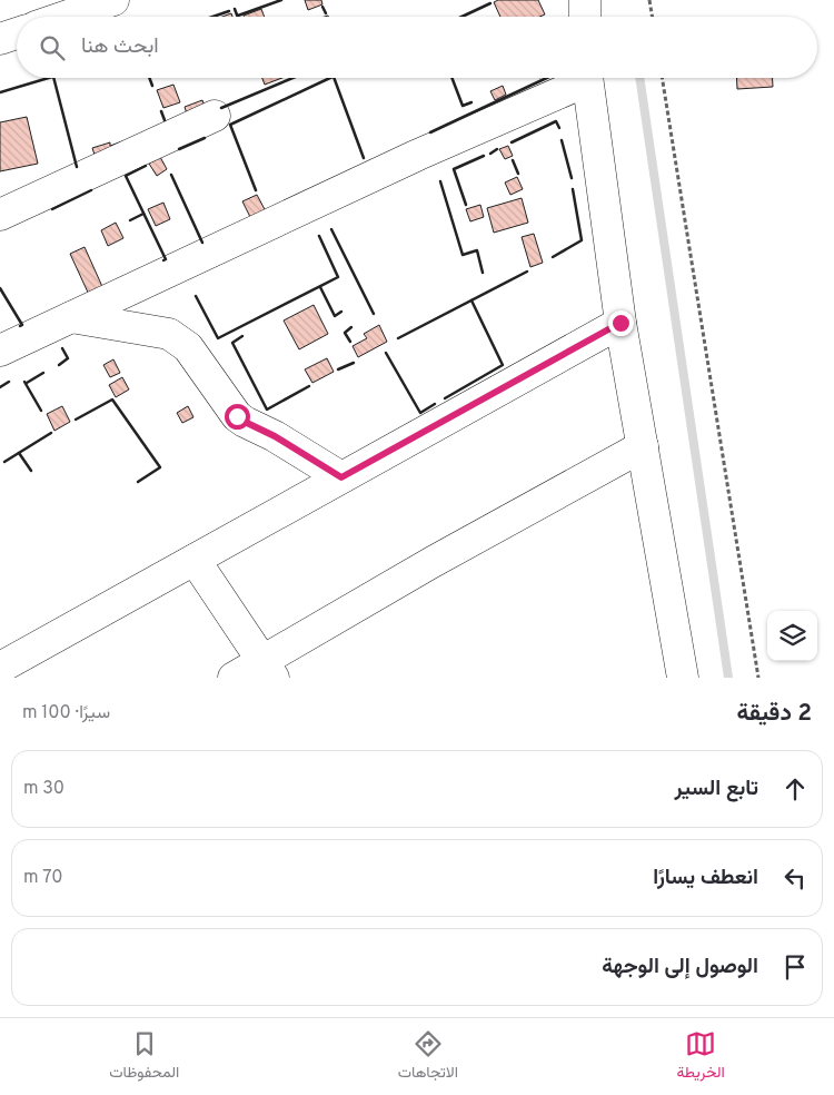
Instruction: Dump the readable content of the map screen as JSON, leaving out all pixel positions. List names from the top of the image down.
{
  "page": {
    "search": "ابحث هنا",
    "heading": ["2 دقيقة", "سيرًا · 100 m"],
    "list": [
      ["تابع السير", "30 m"],
      ["انعطف يسارًا", "70 m"],
      "الوصول إلى الوجهة"
    ],
    "nav": ["الخريطة", "الاتجاهات", "المحفوظات"]
  }
}
